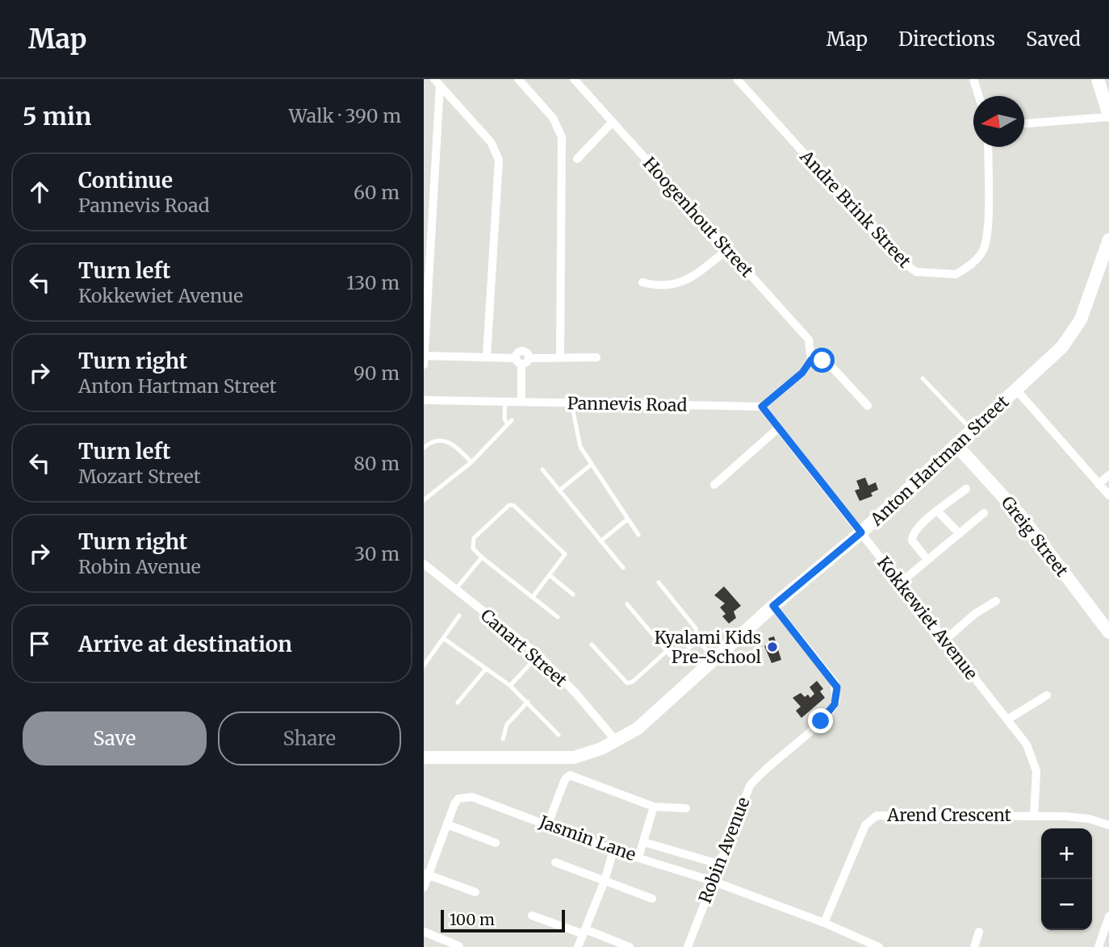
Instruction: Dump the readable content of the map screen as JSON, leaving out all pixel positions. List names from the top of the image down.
{
  "streets": {
    "street": [
      "Andre Brink Street",
      "Hoogenhout Street",
      "Pannevis Road",
      "Anton Hartman Street",
      "Greig Street",
      "Kokkewiet Avenue",
      "Canart Street",
      "Arend Crescent",
      "Jasmin Lane",
      "Robin Avenue"
    ]
  },
  "crossings": [
    ["Pannevis Road", "Kokkewiet Avenue"],
    ["Anton Hartman Street", "Greig Street"],
    ["Anton Hartman Street", "Kokkewiet Avenue"],
    ["Anton Hartman Street", "Canart Street"],
    ["Anton Hartman Street", "Robin Avenue"],
    ["Kokkewiet Avenue", "Arend Crescent"],
    ["Arend Crescent", "Jasmin Lane"],
    ["Jasmin Lane", "Robin Avenue"]
  ],
  "places": ["Kyalami Kids Pre-School"],
  "scale_bar": "100 m",
  "north": "left",
  "page": {
    "header": "Map",
    "nav": ["Map", "Directions", "Saved"],
    "heading": ["5 min", "Walk · 390 m"],
    "list": [
      ["Continue", "Pannevis Road", "60 m"],
      ["Turn left", "Kokkewiet Avenue", "130 m"],
      ["Turn right", "Anton Hartman Street", "90 m"],
      ["Turn left", "Mozart Street", "80 m"],
      ["Turn right", "Robin Avenue", "30 m"],
      "Arrive at destination"
    ],
    "buttons": ["Save", "Share"],
    "map_buttons": ["+", "−"],
    "scale": "100 m"
  }
}
